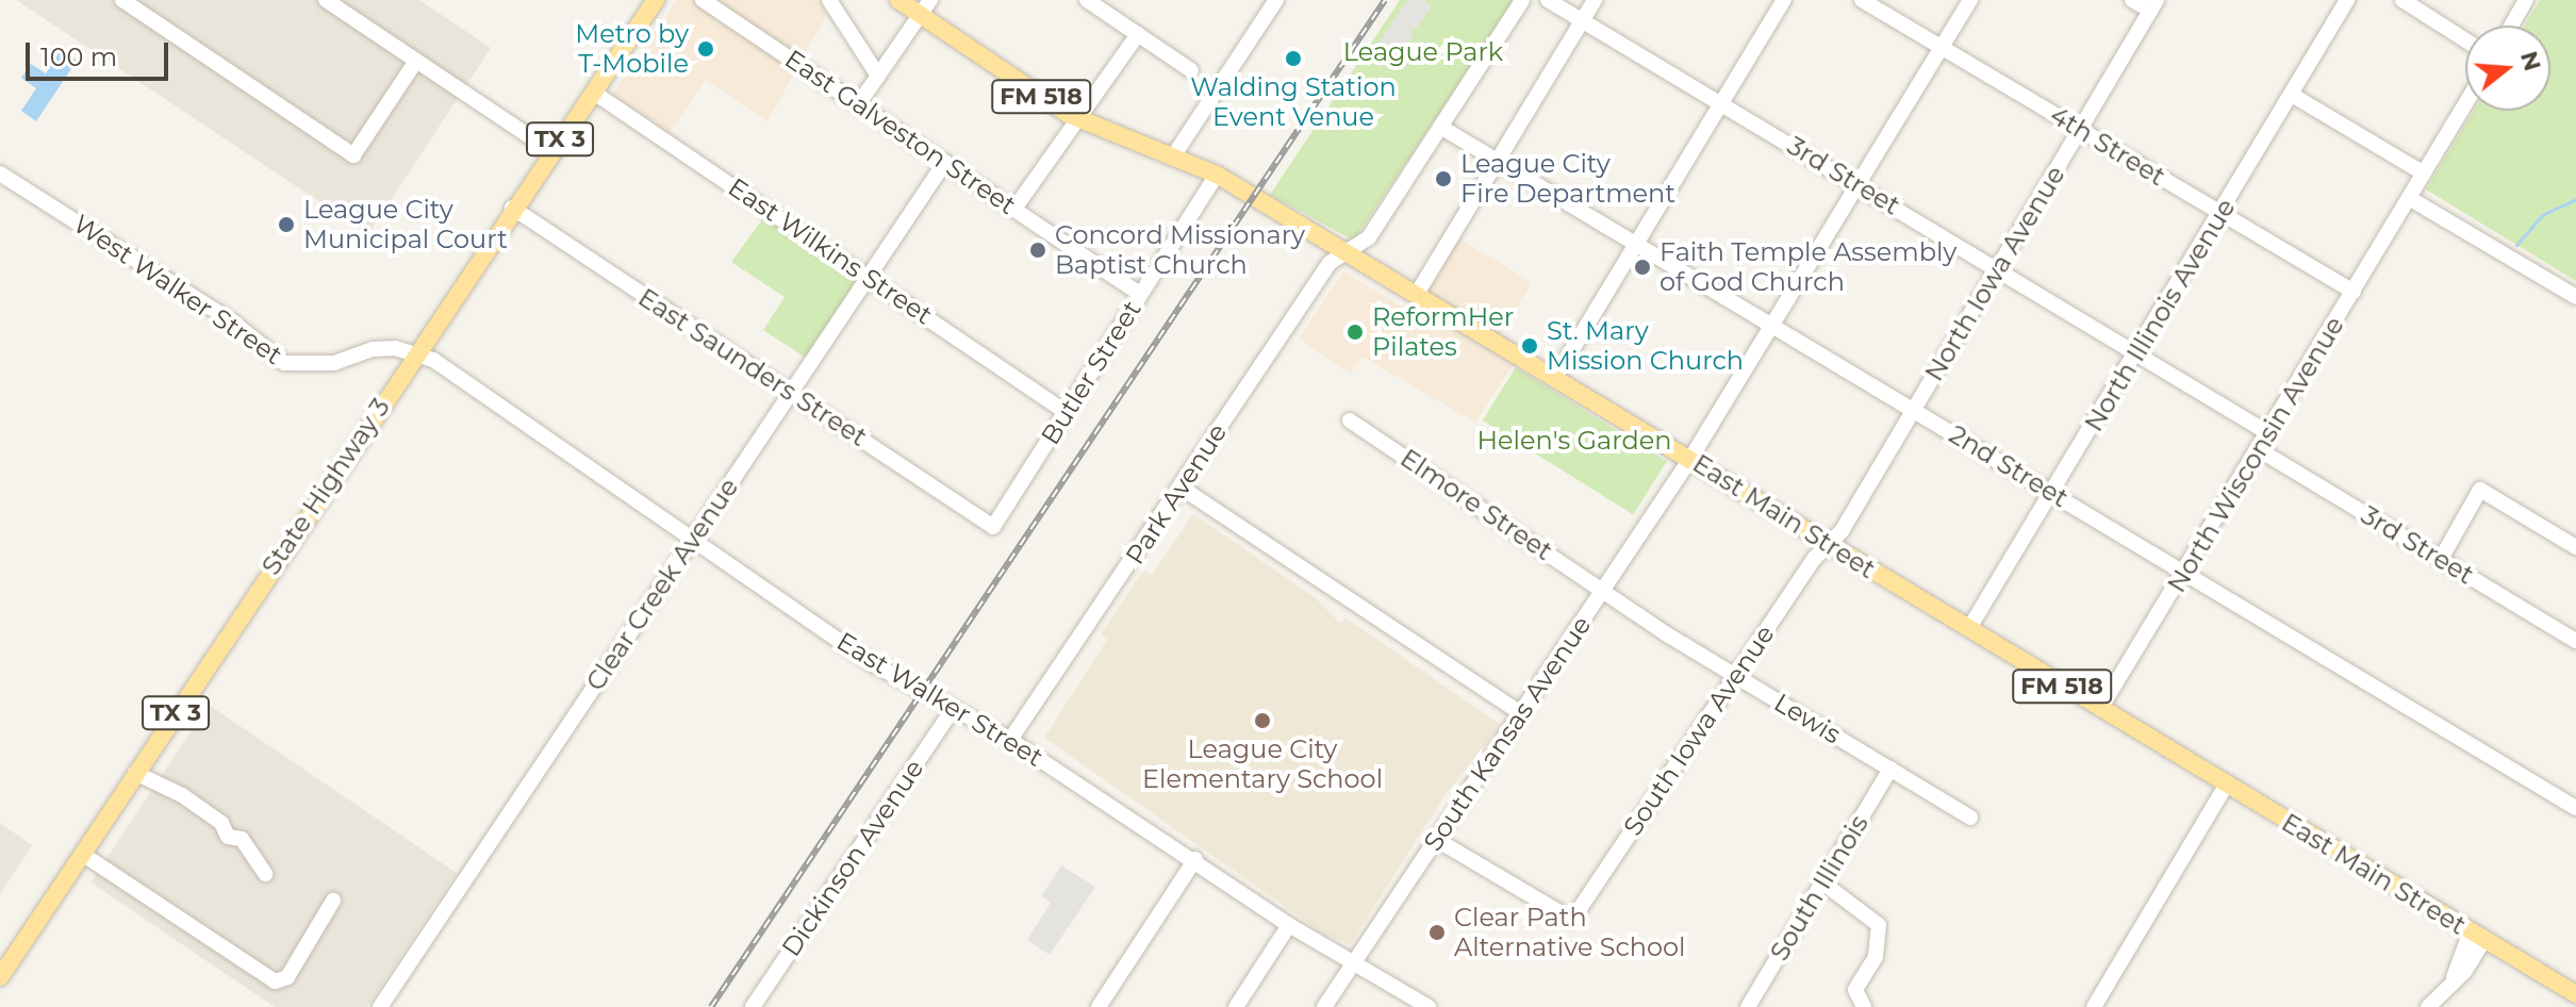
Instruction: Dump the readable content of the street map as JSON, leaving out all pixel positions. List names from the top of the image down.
{
  "streets": {
    "main road": [
      "FM 518",
      "TX 3",
      "State Highway 3",
      "East Main Street"
    ],
    "street": [
      "East Galveston Street",
      "4th Street",
      "3rd Street",
      "East Wilkins Street",
      "North Iowa Avenue",
      "West Walker Street",
      "North Illinois Avenue",
      "East Saunders Street",
      "Butler Street",
      "North Wisconsin Avenue",
      "2nd Street",
      "Park Avenue",
      "Elmore Street",
      "Clear Creek Avenue",
      "East Walker Street",
      "Lewis",
      "South Iowa Avenue",
      "South Kansas Avenue",
      "Dickinson Avenue",
      "South Illinois"
    ]
  },
  "crossings": [
    ["East Galveston Street", "Butler Street"],
    ["East Galveston Street", "Clear Creek Avenue"],
    ["4th Street", "North Iowa Avenue"],
    ["4th Street", "North Illinois Avenue"],
    ["4th Street", "North Wisconsin Avenue"],
    ["4th Street", "South Kansas Avenue"],
    ["3rd Street", "North Iowa Avenue"],
    ["3rd Street", "North Illinois Avenue"],
    ["3rd Street", "North Wisconsin Avenue"],
    ["3rd Street", "South Kansas Avenue"],
    ["East Wilkins Street", "Butler Street"],
    ["East Wilkins Street", "State Highway 3"],
    ["East Wilkins Street", "Clear Creek Avenue"],
    ["North Iowa Avenue", "2nd Street"],
    ["North Iowa Avenue", "East Main Street"],
    ["North Iowa Avenue", "South Iowa Avenue"],
    ["West Walker Street", "State Highway 3"],
    ["West Walker Street", "East Walker Street"],
    ["North Illinois Avenue", "2nd Street"],
    ["North Illinois Avenue", "East Main Street"],
    ["East Saunders Street", "Butler Street"],
    ["East Saunders Street", "State Highway 3"],
    ["East Saunders Street", "Clear Creek Avenue"],
    ["Butler Street", "East Main Street"],
    ["North Wisconsin Avenue", "2nd Street"],
    ["North Wisconsin Avenue", "East Main Street"],
    ["2nd Street", "Park Avenue"],
    ["2nd Street", "South Kansas Avenue"],
    ["State Highway 3", "East Walker Street"],
    ["Park Avenue", "East Main Street"],
    ["Park Avenue", "East Walker Street"],
    ["Elmore Street", "Lewis"],
    ["Elmore Street", "South Kansas Avenue"],
    ["East Main Street", "South Iowa Avenue"],
    ["East Main Street", "South Kansas Avenue"],
    ["Clear Creek Avenue", "East Walker Street"],
    ["East Walker Street", "South Kansas Avenue"],
    ["East Walker Street", "Dickinson Avenue"],
    ["Lewis", "South Iowa Avenue"],
    ["Lewis", "South Kansas Avenue"],
    ["Lewis", "South Illinois"],
    ["South Iowa Avenue", "South Kansas Avenue"]
  ],
  "parks": ["League Park", "Helen's Garden"],
  "places": [
    "Metro by T-Mobile",
    "Walding Station Event Venue",
    "League City Fire Department",
    "League City Municipal Court",
    "Concord Missionary Baptist Church",
    "Faith Temple Assembly of God Church",
    "ReformHer Pilates",
    "St. Mary Mission Church",
    "League City Elementary School",
    "Clear Path Alternative School"
  ],
  "scale_bar": "100 m",
  "north": "right"
}
